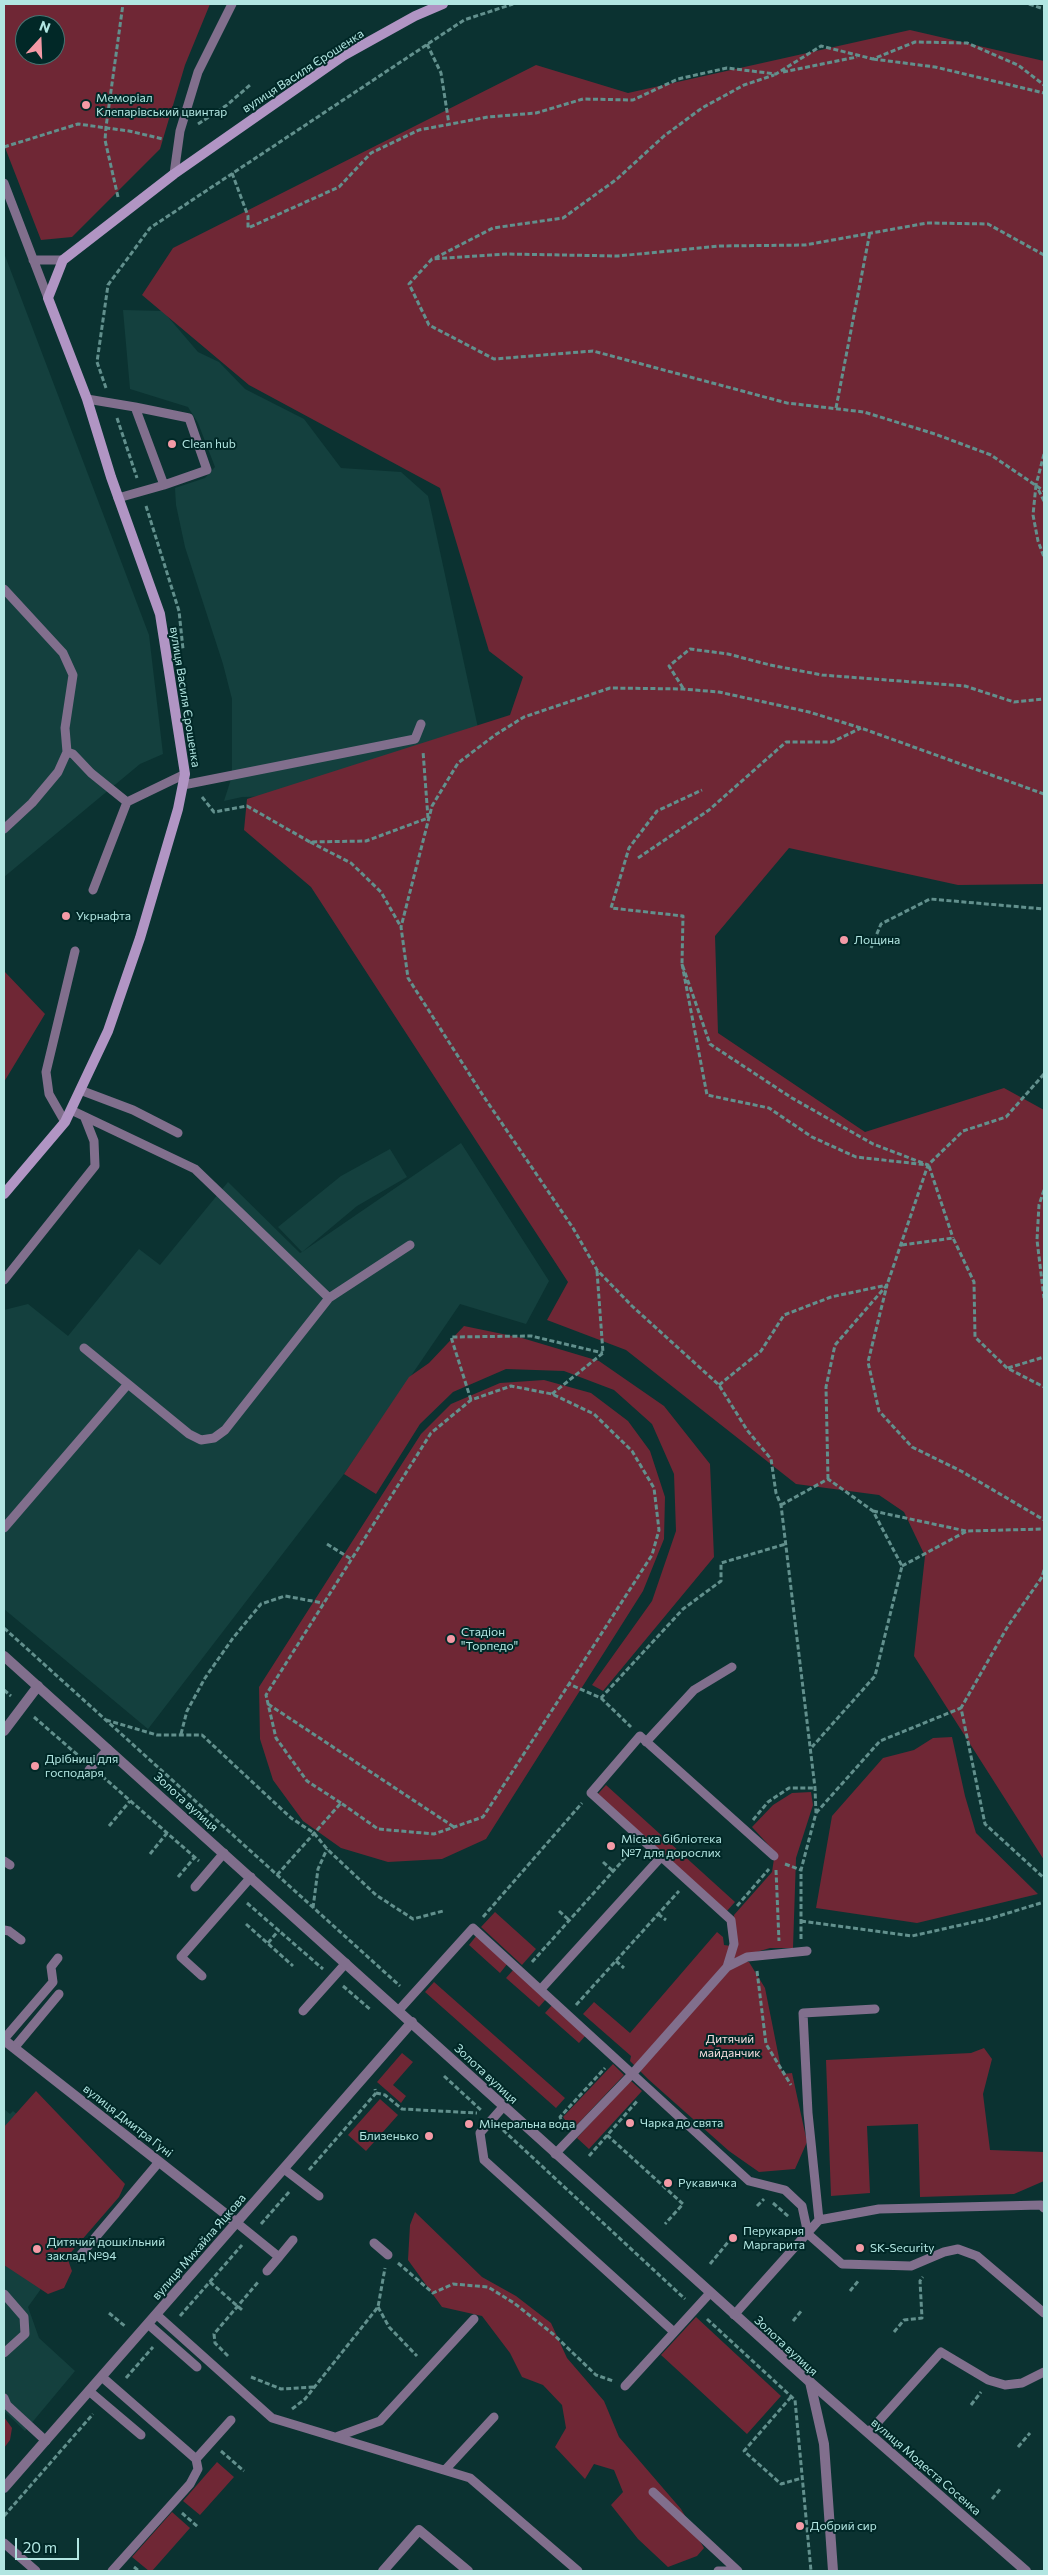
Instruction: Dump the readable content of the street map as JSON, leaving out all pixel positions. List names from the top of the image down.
{
  "streets": {
    "main road": ["вулиця Василя Єрошенка"],
    "street": [
      "Золота вулиця",
      "вулиця Дмитра Гуні",
      "вулиця Михайла Яцкова",
      "вулиця Модеста Сосенка"
    ]
  },
  "crossings": [
    ["Золота вулиця", "вулиця Михайла Яцкова"],
    ["Золота вулиця", "вулиця Модеста Сосенка"],
    ["вулиця Дмитра Гуні", "вулиця Михайла Яцкова"]
  ],
  "parks": ["Дитячий майданчик"],
  "places": [
    "Меморіал Клепарівський цвинтар",
    "Clean hub",
    "Укрнафта",
    "Лощина",
    "Стадіон \"Торпедо\"",
    "Дрібниці для господаря",
    "Міська бібліотека №7 для дорослих",
    "Чарка до свята",
    "Мінеральна вода",
    "Близенько",
    "Рукавичка",
    "Перукарня Маргарита",
    "SK-Security",
    "Дитячий дошкільний заклад №94",
    "Добрий сир"
  ],
  "scale_bar": "20 m",
  "north": "top"
}
